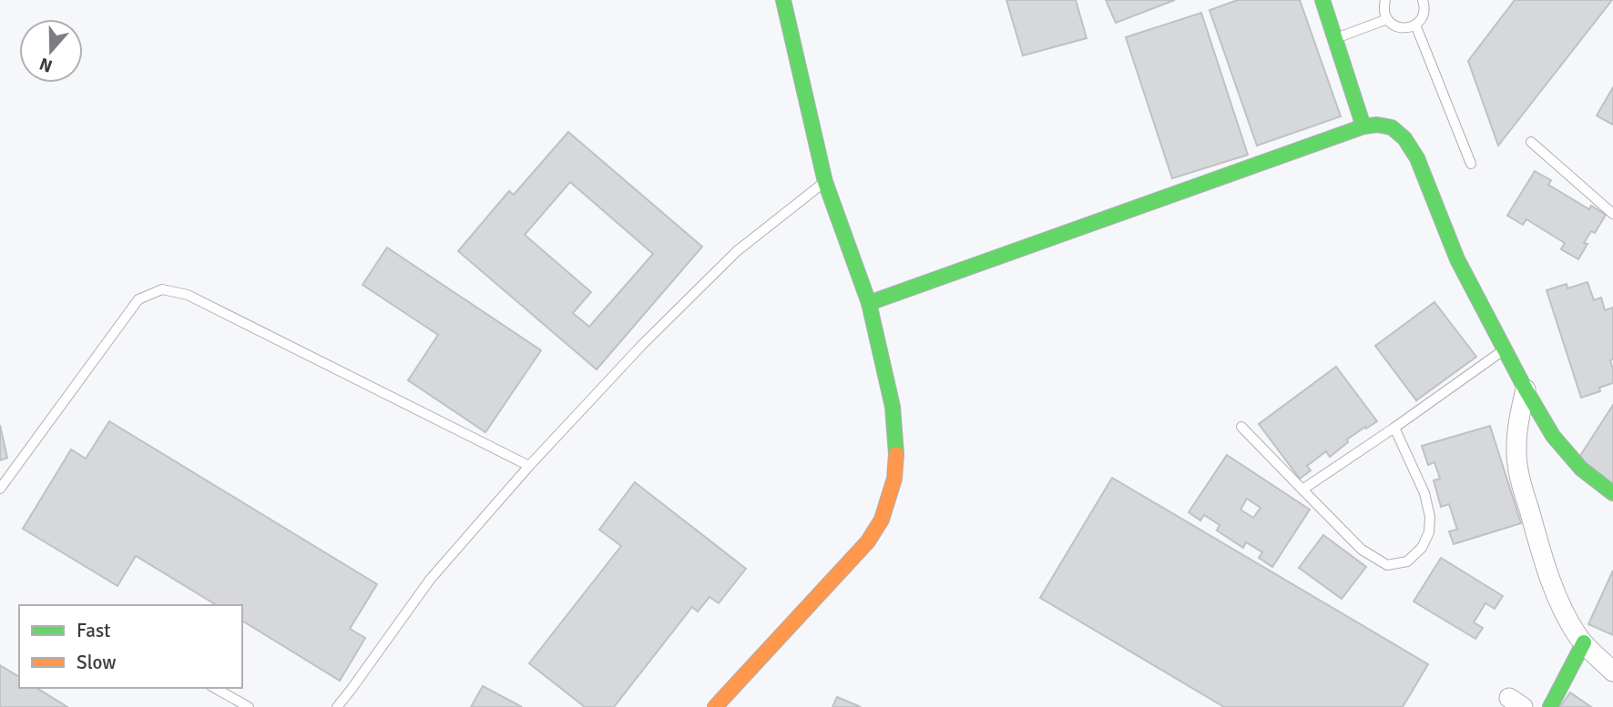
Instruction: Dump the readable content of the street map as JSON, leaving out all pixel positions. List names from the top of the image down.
{
  "legend": ["Fast", "Slow"],
  "north": "bottom"
}
